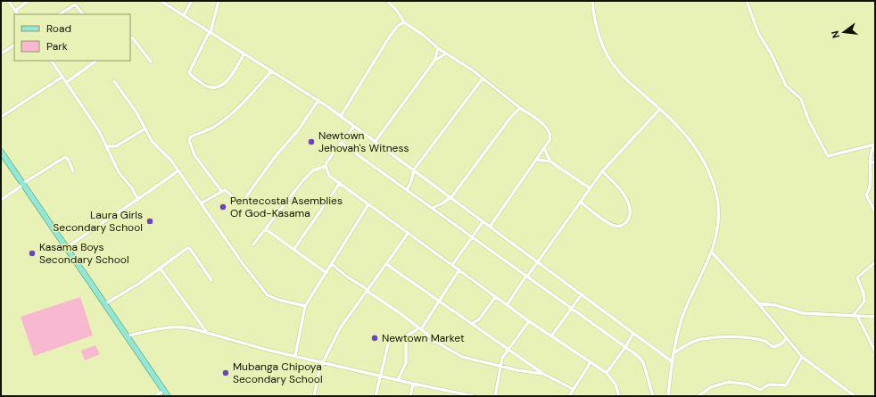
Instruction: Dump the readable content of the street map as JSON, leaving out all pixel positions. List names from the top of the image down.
{
  "places": [
    "Newtown Jehovah's Witness",
    "Pentecostal Asemblies Of God-Kasama",
    "Laura Girls Secondary School",
    "Kasama Boys Secondary School",
    "Newtown Market",
    "Mubanga Chipoya Secondary School"
  ],
  "legend": ["Road", "Park"],
  "north": "left"
}
